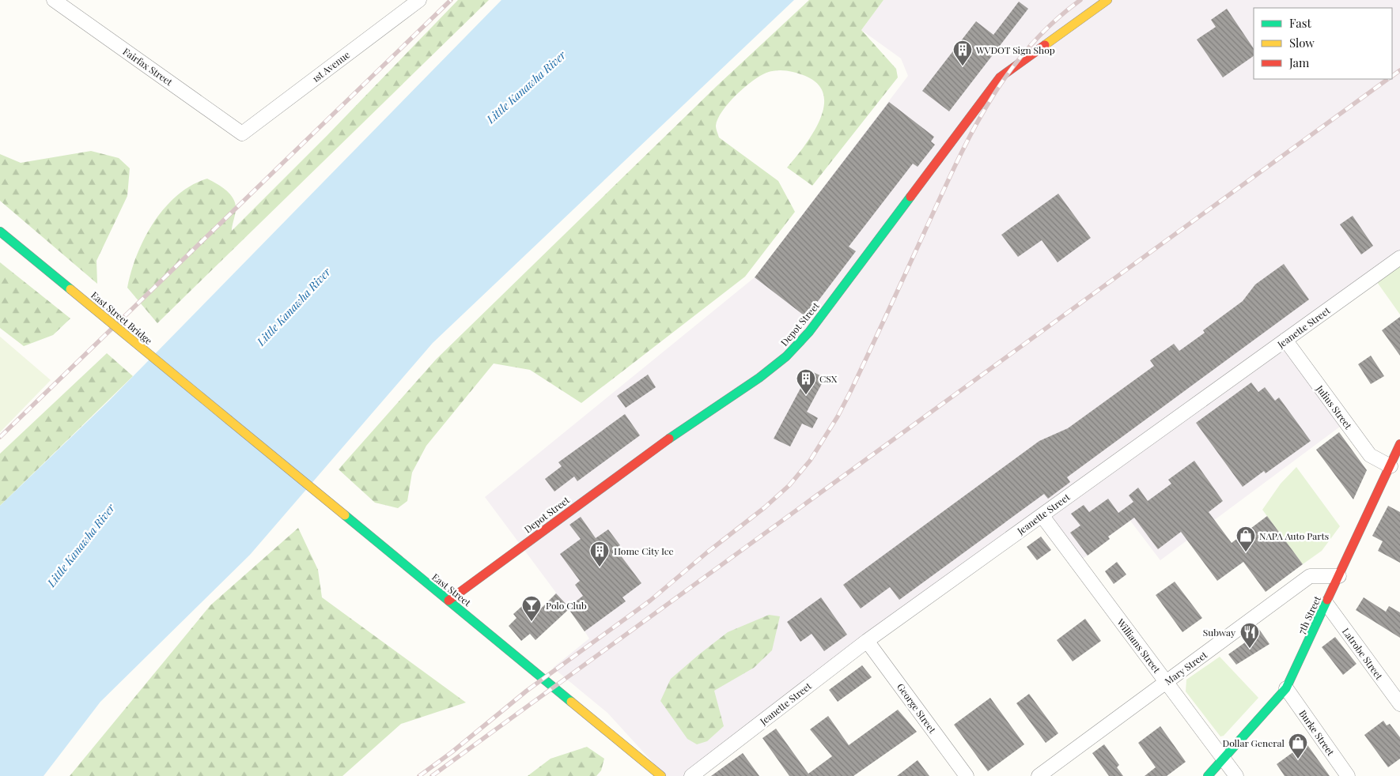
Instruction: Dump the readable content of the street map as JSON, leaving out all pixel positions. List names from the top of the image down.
{
  "streets": {
    "main road": [
      "East Street Bridge",
      "Depot Street",
      "East Street",
      "7th Street"
    ],
    "street": [
      "Fairfax Street",
      "1st Avenue",
      "Jeanette Street",
      "Julius Street",
      "Williams Street",
      "Latrobe Street",
      "Mary Street",
      "George Street",
      "Burke Street"
    ]
  },
  "crossings": [
    ["Fairfax Street", "1st Avenue"],
    ["East Street Bridge", "East Street"],
    ["Depot Street", "East Street"],
    ["Jeanette Street", "Julius Street"],
    ["Jeanette Street", "Williams Street"],
    ["Jeanette Street", "George Street"],
    ["Julius Street", "7th Street"],
    ["7th Street", "Williams Street"],
    ["7th Street", "Latrobe Street"],
    ["7th Street", "Mary Street"],
    ["7th Street", "Burke Street"],
    ["Williams Street", "Mary Street"]
  ],
  "water": ["Little Kanawha River"],
  "places": {
    "building": ["WVDOT Sign Shop", "CSX", "Home City Ice"],
    "shop": ["NAPA Auto Parts", "Dollar General"],
    "bar": ["Polo Club"],
    "restaurant": ["Subway"]
  },
  "legend": ["Fast", "Slow", "Jam"]
}
